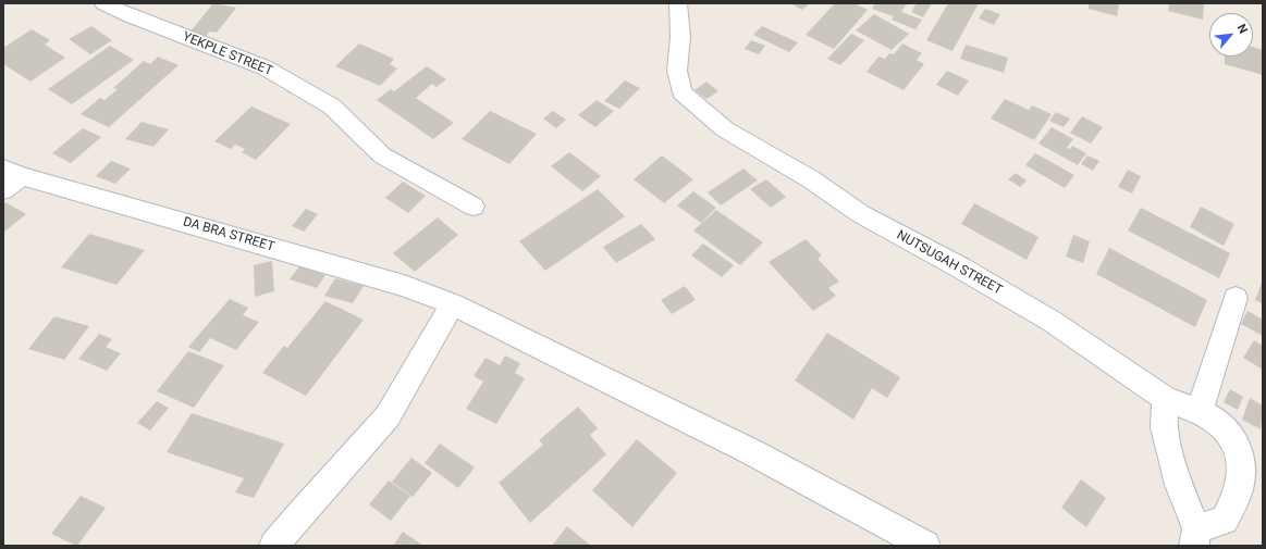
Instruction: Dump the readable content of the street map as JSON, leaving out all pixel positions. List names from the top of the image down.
{
  "streets": {
    "street": ["YEKPLE STREET", "DA BRA STREET", "NUTSUGAH STREET"]
  },
  "north": "top right"
}
